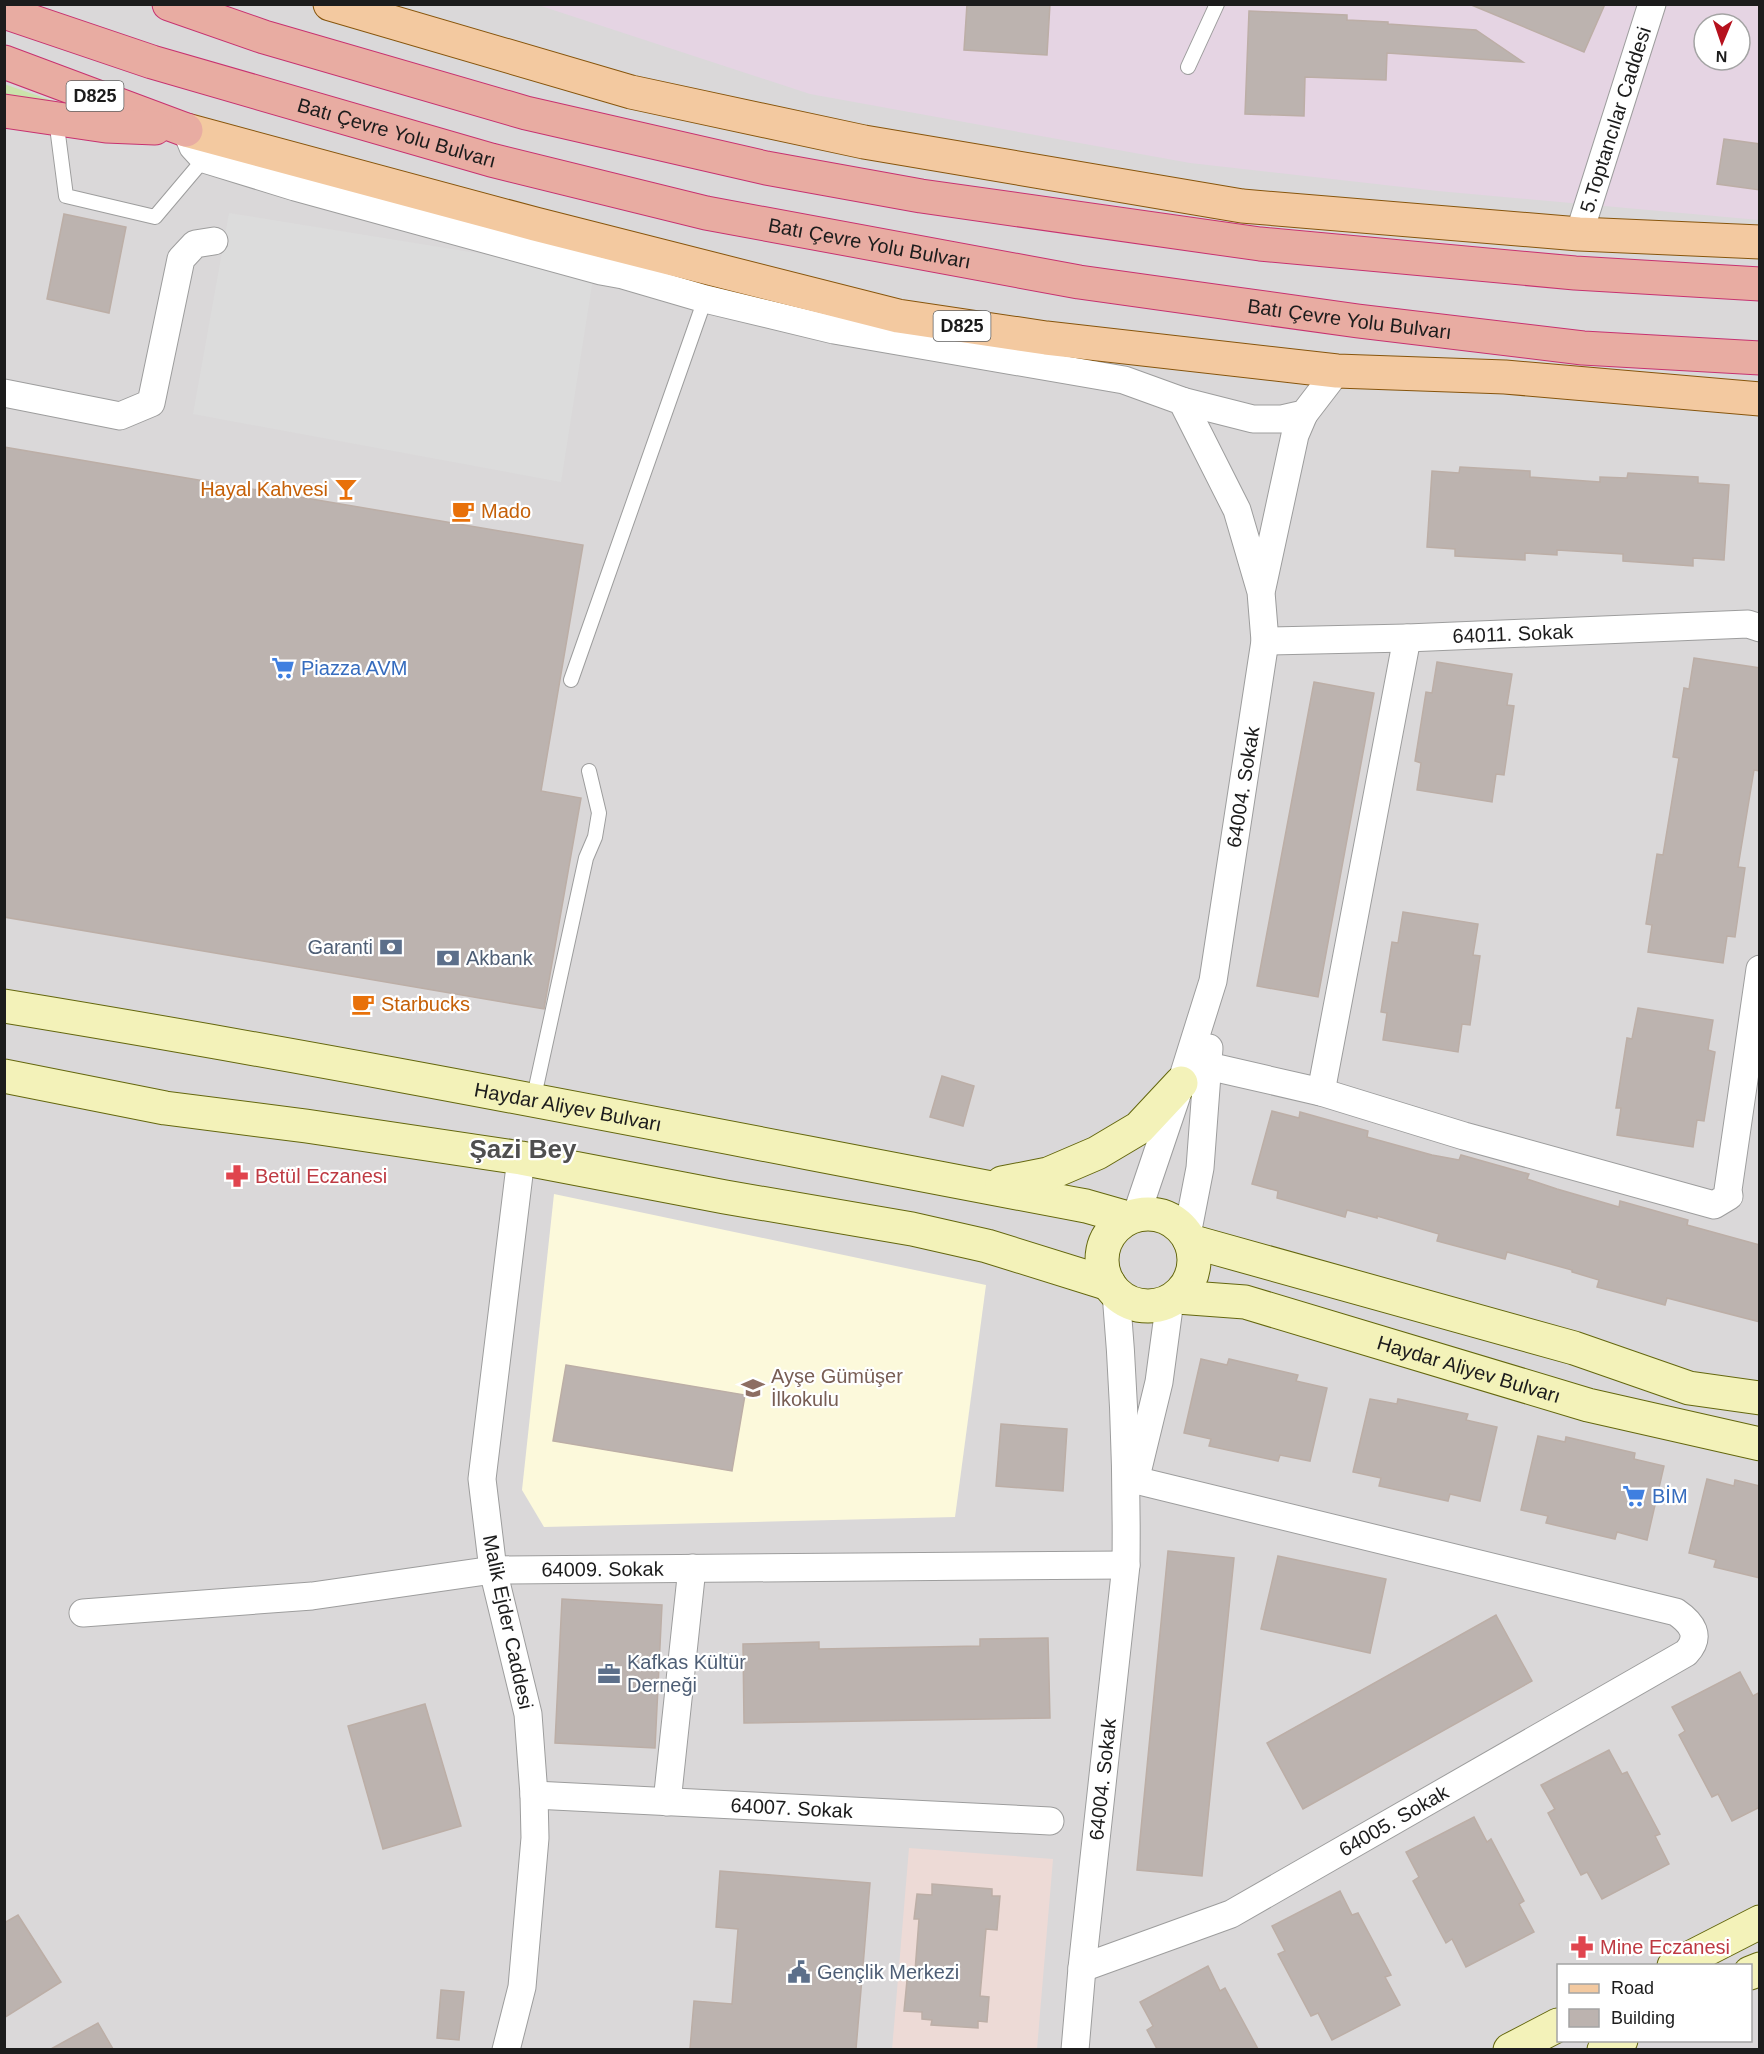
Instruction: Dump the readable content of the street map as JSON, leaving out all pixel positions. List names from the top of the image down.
{
  "streets": {
    "highway": ["D825", "Batı Çevre Yolu Bulvarı"],
    "main road": ["Haydar Aliyev Bulvarı"],
    "street": [
      "5.Toptancılar Caddesi",
      "64011. Sokak",
      "64004. Sokak",
      "64009. Sokak",
      "Malik Ejder Caddesi",
      "64007. Sokak",
      "64005. Sokak"
    ]
  },
  "crossings": [
    ["64011. Sokak", "64004. Sokak"],
    ["64004. Sokak", "Haydar Aliyev Bulvarı"],
    ["64004. Sokak", "64009. Sokak"],
    ["64004. Sokak", "64005. Sokak"],
    ["64009. Sokak", "Malik Ejder Caddesi"],
    ["Malik Ejder Caddesi", "64007. Sokak"]
  ],
  "districts": ["Şazi Bey"],
  "places": {
    "bar": ["Hayal Kahvesi"],
    "cafe": ["Mado", "Starbucks"],
    "supermarket": ["Piazza AVM", "BİM"],
    "bank": ["Garanti", "Akbank"],
    "pharmacy": ["Betül Eczanesi", "Mine Eczanesi"],
    "school or university": ["Ayşe Gümüşer İlkokulu"],
    "office": ["Kafkas Kültür Derneği"],
    "public building": ["Gençlik Merkezi"]
  },
  "legend": ["Road", "Building"],
  "north": "bottom"
}
